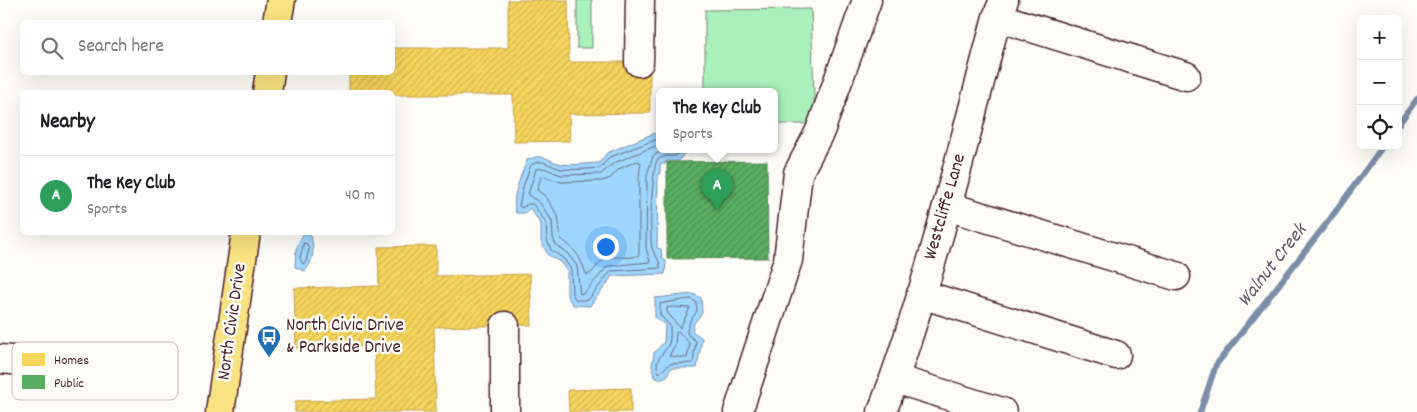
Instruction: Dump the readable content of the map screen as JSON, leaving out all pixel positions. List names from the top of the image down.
{
  "streets": {
    "main road": ["North Civic Drive"],
    "street": ["Westcliffe Lane"]
  },
  "water": ["Walnut Creek"],
  "places": {
    "bus stop": ["North Civic Drive & Parkside Drive"]
  },
  "legend": ["Homes", "Public"],
  "page": {
    "map_buttons": ["+", "−"],
    "search": "Search here",
    "popup": ["The Key Club", "Sports"],
    "heading": "Nearby",
    "list": [
      {
        "mark": "A",
        "name": "The Key Club",
        "note": "Sports",
        "value": "40 m"
      }
    ],
    "pins": "A"
  }
}
